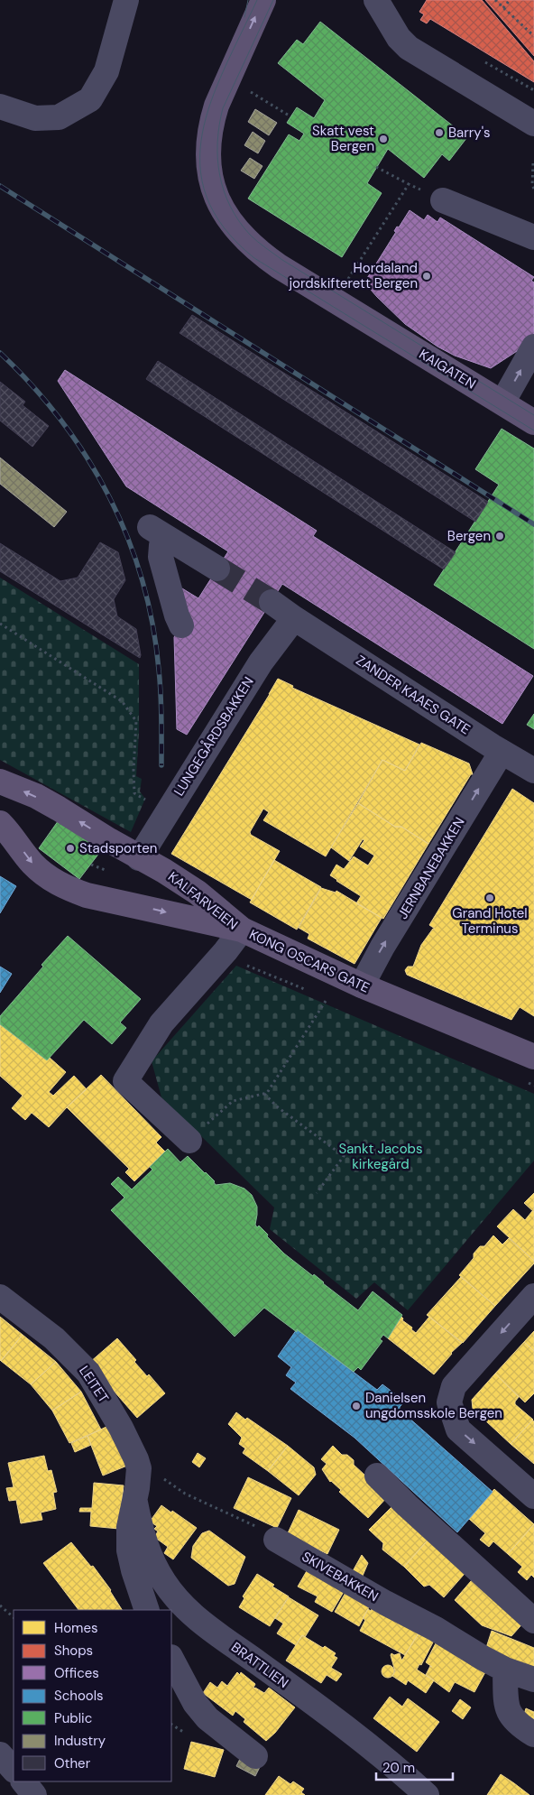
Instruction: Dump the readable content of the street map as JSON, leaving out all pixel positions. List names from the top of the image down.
{
  "streets": {
    "main road": ["KAIGATEN", "KALFARVEIEN", "KONG OSCARS GATE"],
    "street": [
      "ZANDER KAAES GATE",
      "LUNGEGÅRDSBAKKEN",
      "JERNBANEBAKKEN",
      "LEITET",
      "SKIVEBAKKEN",
      "BRATTLIEN"
    ]
  },
  "crossings": [
    ["ZANDER KAAES GATE", "LUNGEGÅRDSBAKKEN"],
    ["ZANDER KAAES GATE", "JERNBANEBAKKEN"],
    ["LUNGEGÅRDSBAKKEN", "KALFARVEIEN"],
    ["JERNBANEBAKKEN", "KONG OSCARS GATE"],
    ["KALFARVEIEN", "KONG OSCARS GATE"],
    ["LEITET", "BRATTLIEN"]
  ],
  "one_way": ["KAIGATEN", "JERNBANEBAKKEN"],
  "parks": ["Sankt Jacobs kirkegård"],
  "places": [
    "Barry's",
    "Skatt vest Bergen",
    "Hordaland jordskifterett Bergen",
    "Bergen",
    "Stadsporten",
    "Grand Hotel Terminus",
    "Danielsen ungdomsskole Bergen"
  ],
  "legend": [
    "Homes",
    "Shops",
    "Offices",
    "Schools",
    "Public",
    "Industry",
    "Other"
  ],
  "scale_bar": "20 m"
}
